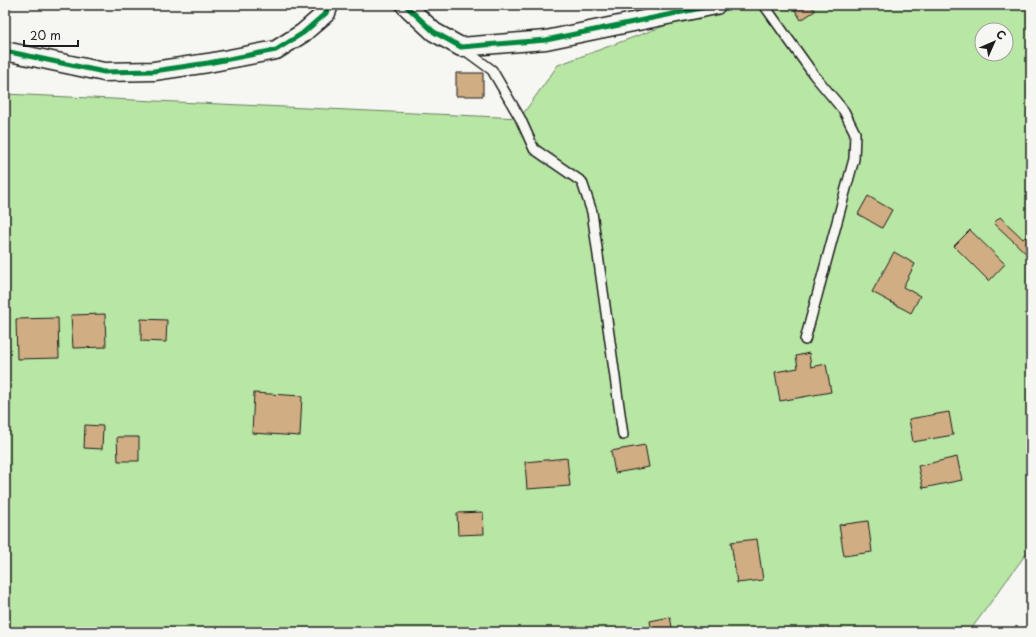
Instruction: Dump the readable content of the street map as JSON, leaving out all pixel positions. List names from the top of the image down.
{
  "scale_bar": "20 m",
  "north": "top right"
}
